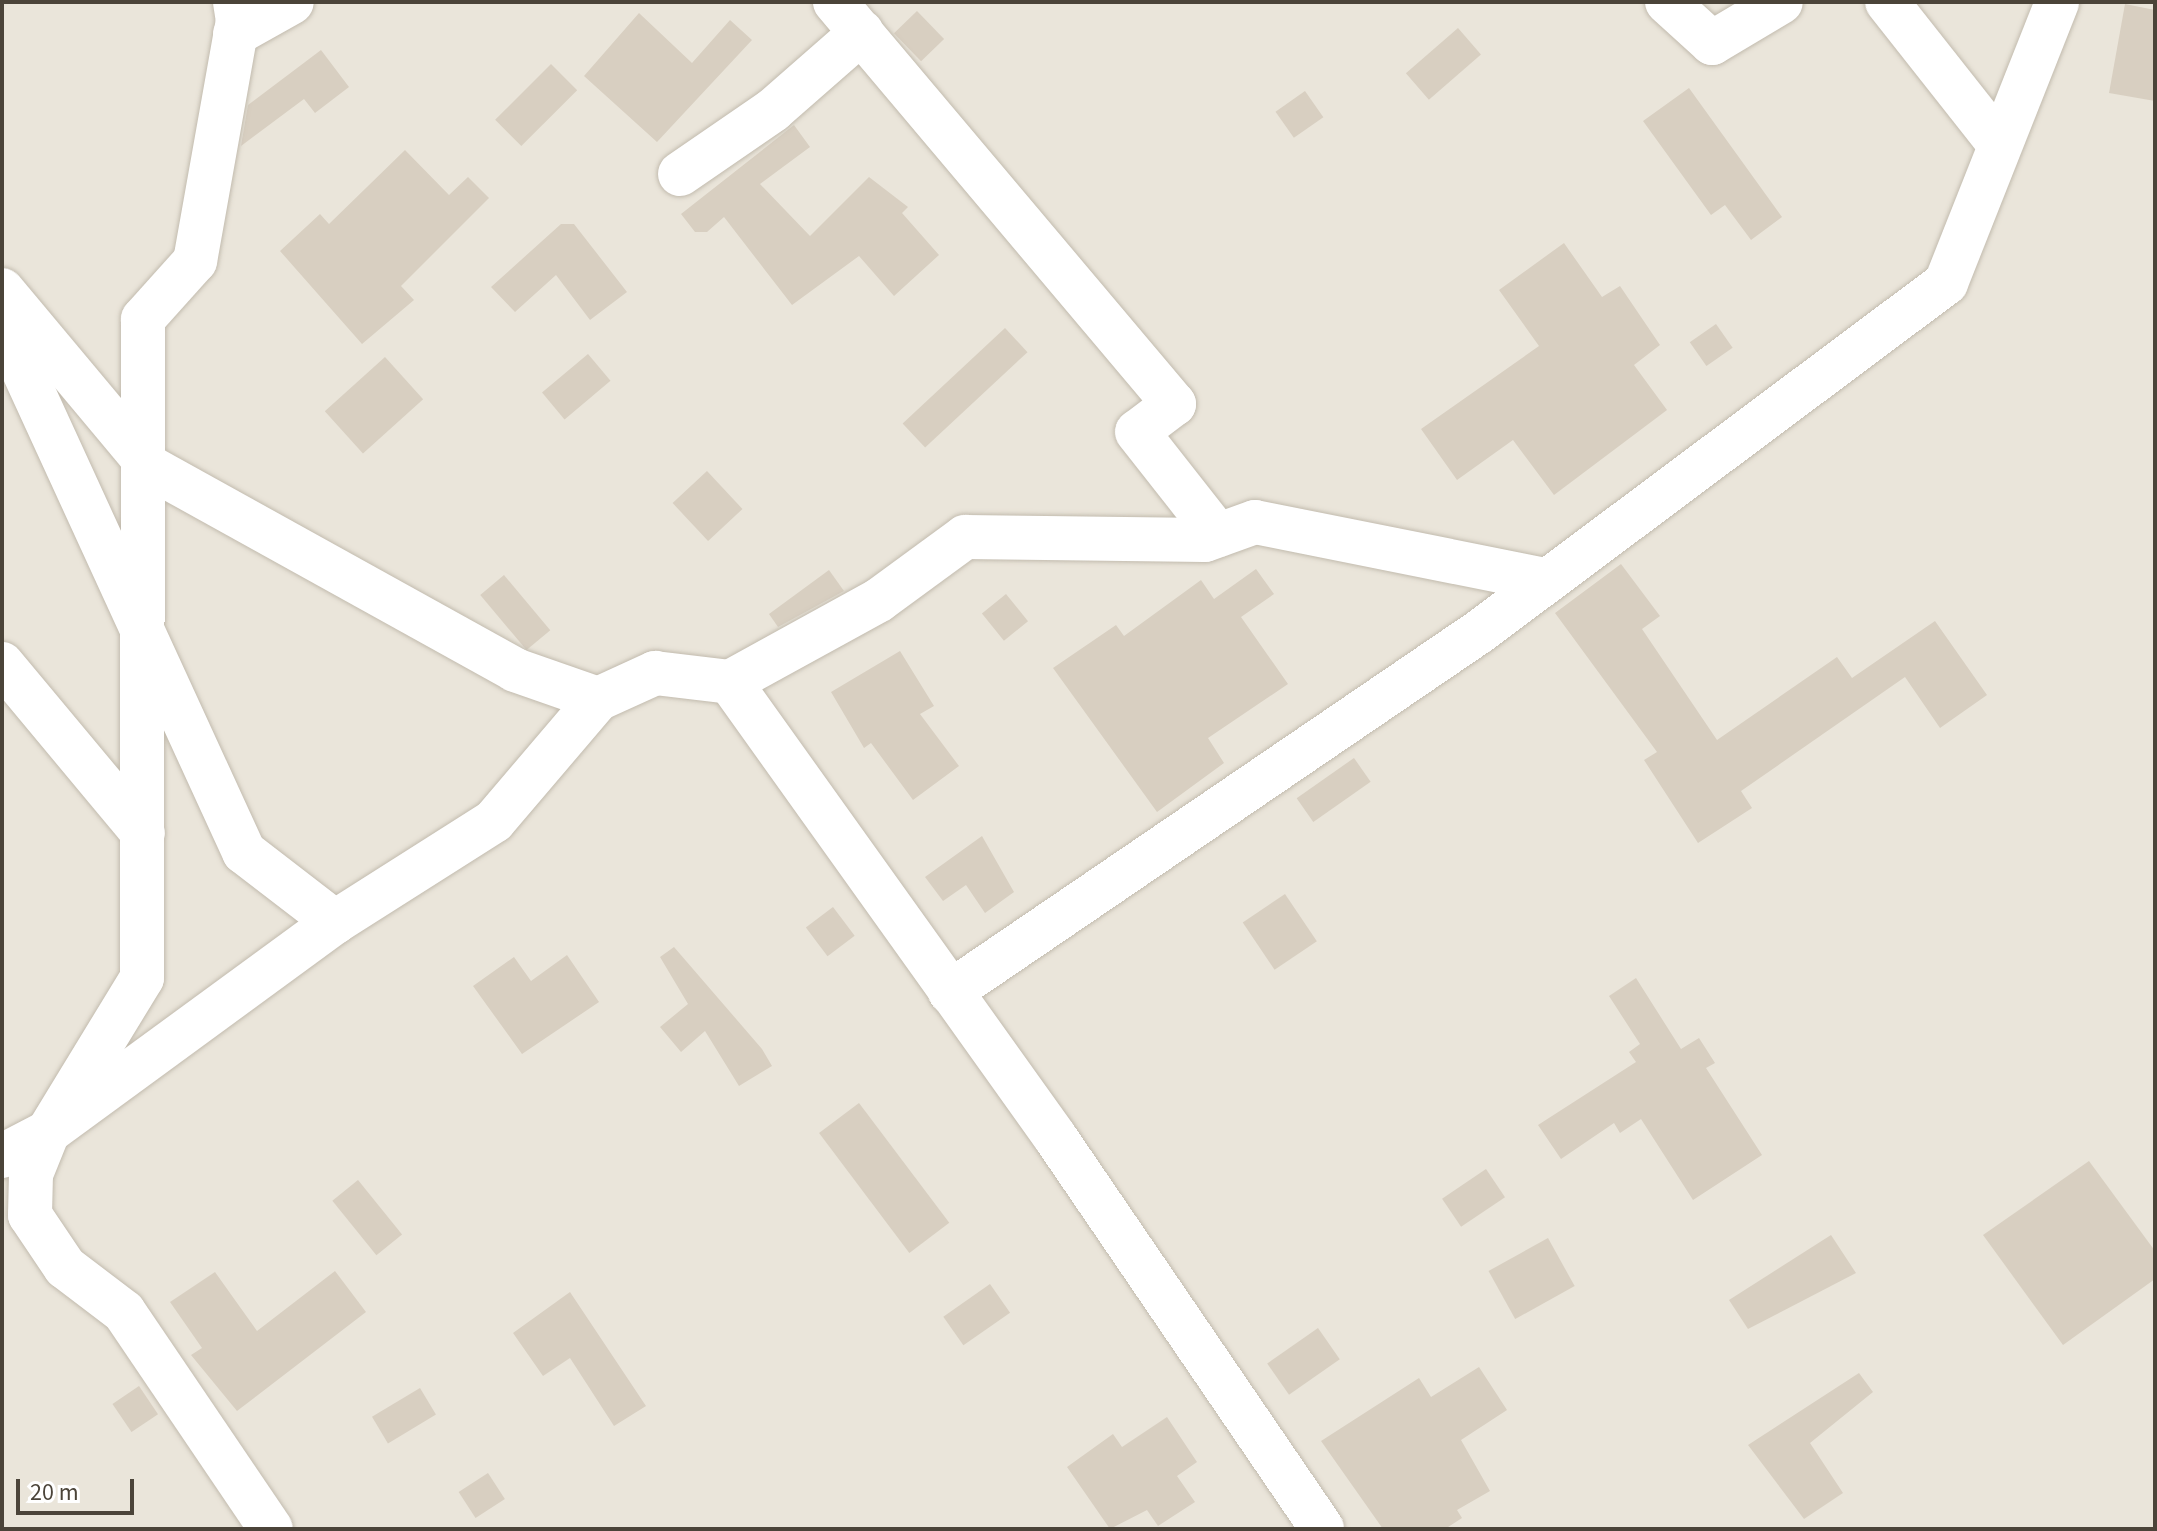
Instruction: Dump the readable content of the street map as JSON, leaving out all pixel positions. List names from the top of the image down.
{
  "scale_bar": "20 m"
}
